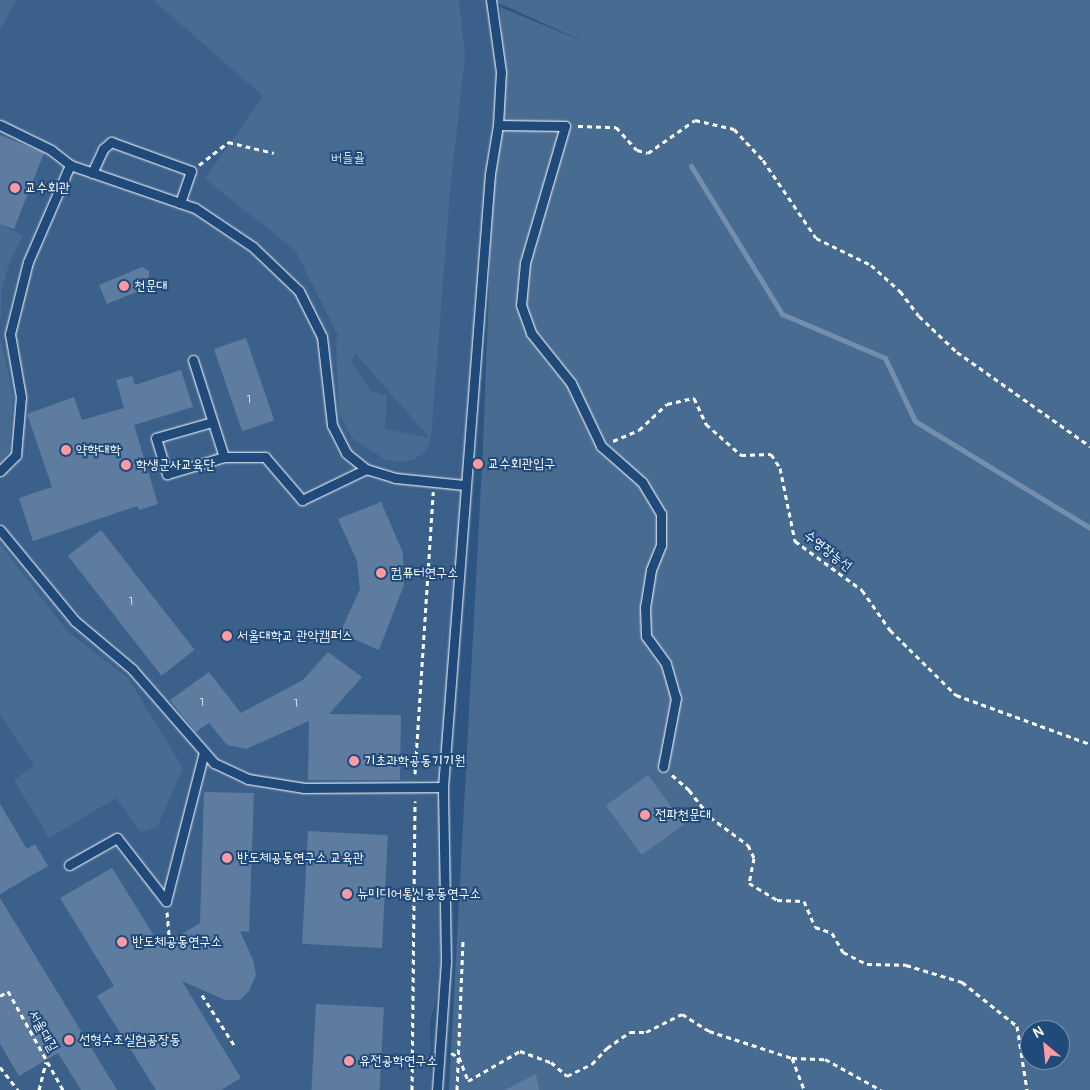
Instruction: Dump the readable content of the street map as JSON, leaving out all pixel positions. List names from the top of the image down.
{
  "streets": {
    "path": ["수영장능선", "서울대길"]
  },
  "parks": ["버들골"],
  "places": [
    "교수회관",
    "천문대",
    "약학대학",
    "교수회관입구",
    "학생군사교육단",
    "컴퓨터연구소",
    "서울대학교 관악캠퍼스",
    "기초과학공동기기원",
    "전파천문대",
    "반도체공동연구소 교육관",
    "뉴미디어통신공동연구소",
    "반도체공동연구소",
    "선형수조실험공장동",
    "유전공학연구소"
  ],
  "house_numbers": [
    "1",
    "1",
    "1",
    "1"
  ],
  "north": "top left"
}
